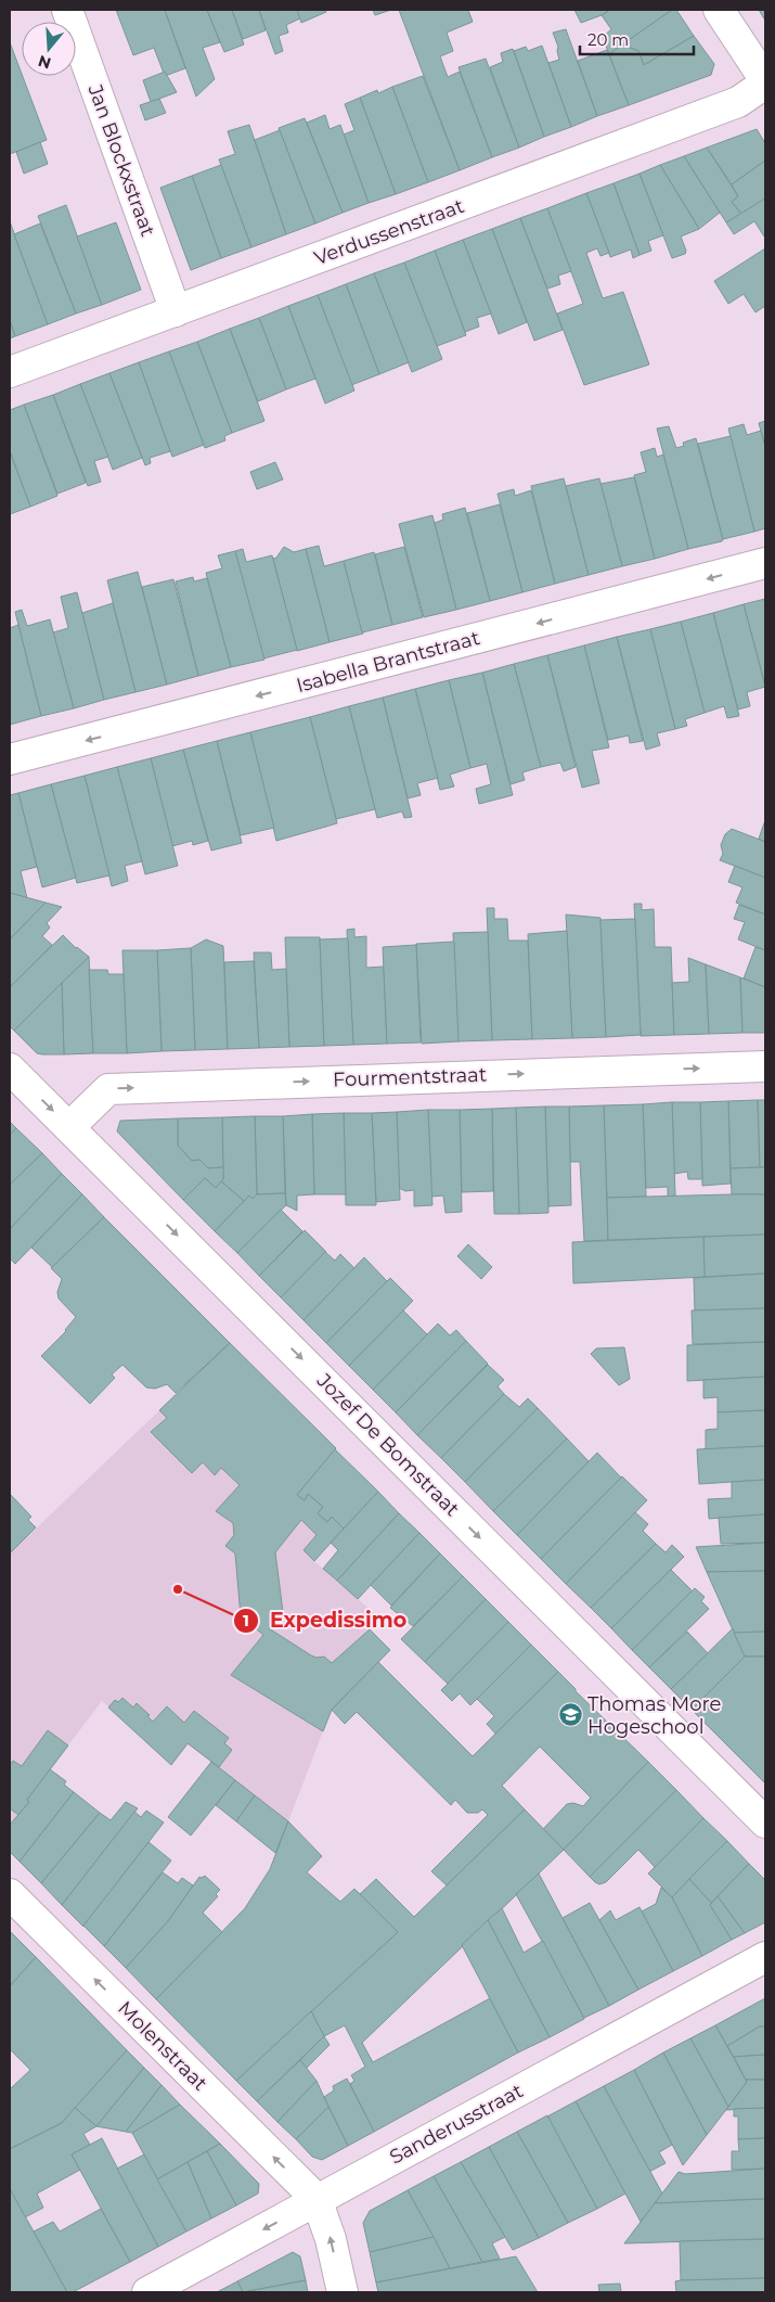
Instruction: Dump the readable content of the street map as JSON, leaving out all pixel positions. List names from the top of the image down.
{
  "streets": {
    "street": [
      "Jan Blockxstraat",
      "Verdussenstraat",
      "Isabella Brantstraat",
      "Fourmentstraat",
      "Jozef De Bomstraat",
      "Molenstraat",
      "Sanderusstraat"
    ]
  },
  "crossings": [
    ["Jan Blockxstraat", "Verdussenstraat"],
    ["Fourmentstraat", "Jozef De Bomstraat"],
    ["Molenstraat", "Sanderusstraat"]
  ],
  "one_way": [
    "Isabella Brantstraat",
    "Fourmentstraat",
    "Jozef De Bomstraat",
    "Molenstraat"
  ],
  "places": {
    "other": ["Expedissimo"],
    "school or university": ["Thomas More Hogeschool"]
  },
  "scale_bar": "20 m",
  "north": "bottom"
}
